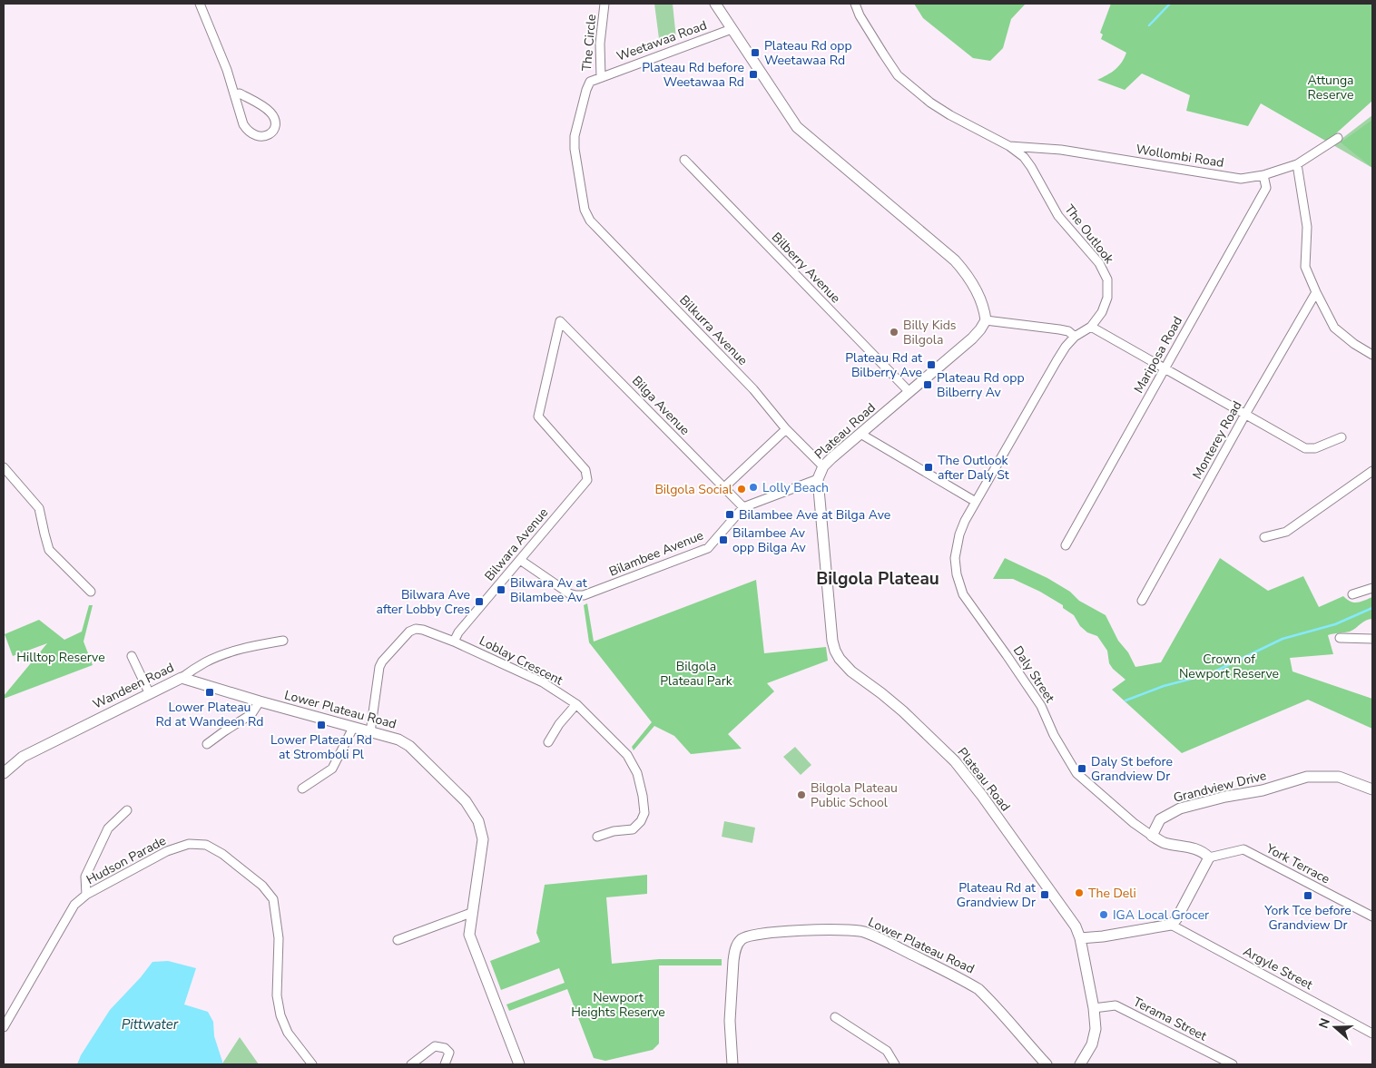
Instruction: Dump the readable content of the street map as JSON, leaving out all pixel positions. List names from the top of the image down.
{
  "streets": {
    "street": [
      "Weetawaa Road",
      "The Circle",
      "Wollombi Road",
      "The Outlook",
      "Bilberry Avenue",
      "Bilkurra Avenue",
      "Mariposa Road",
      "Bilga Avenue",
      "Plateau Road",
      "Monterey Road",
      "Bilwara Avenue",
      "Bilambee Avenue",
      "Loblay Crescent",
      "Daly Street",
      "Wandeen Road",
      "Lower Plateau Road",
      "Grandview Drive",
      "Hudson Parade",
      "York Terrace",
      "Argyle Street",
      "Terama Street"
    ]
  },
  "crossings": [
    ["Weetawaa Road", "The Circle"],
    ["The Circle", "Bilkurra Avenue"],
    ["Wollombi Road", "The Outlook"],
    ["Wollombi Road", "Mariposa Road"],
    ["The Outlook", "Daly Street"],
    ["Bilberry Avenue", "Plateau Road"],
    ["Bilkurra Avenue", "Plateau Road"],
    ["Bilga Avenue", "Bilwara Avenue"],
    ["Bilga Avenue", "Bilambee Avenue"],
    ["Plateau Road", "Bilambee Avenue"],
    ["Plateau Road", "Terama Street"],
    ["Bilwara Avenue", "Bilambee Avenue"],
    ["Bilwara Avenue", "Loblay Crescent"],
    ["Daly Street", "Grandview Drive"],
    ["Wandeen Road", "Lower Plateau Road"]
  ],
  "districts": ["Bilgola Plateau"],
  "water": ["Pittwater"],
  "parks": [
    "Attunga Reserve",
    "Hilltop Reserve",
    "Crown of Newport Reserve",
    "Bilgola Plateau Park",
    "Newport Heights Reserve"
  ],
  "places": {
    "transit": [
      "Plateau Rd opp Weetawaa Rd",
      "Plateau Rd before Weetawaa Rd",
      "Plateau Rd at Bilberry Ave",
      "Plateau Rd opp Bilberry Av",
      "The Outlook after Daly St",
      "Bilambee Ave at Bilga Ave",
      "Bilambee Av opp Bilga Av",
      "Bilwara Av at Bilambee Av",
      "Bilwara Ave after Lobby Cres",
      "Lower Plateau Rd at Wandeen Rd",
      "Lower Plateau Rd at Stromboli Pl",
      "Daly St before Grandview Dr",
      "Plateau Rd at Grandview Dr",
      "York Tce before Grandview Dr"
    ],
    "other": [
      "Billy Kids Bilgola",
      "Lolly Beach",
      "Bilgola Social",
      "Bilgola Plateau Public School",
      "The Deli",
      "IGA Local Grocer"
    ]
  },
  "north": "left"
}
